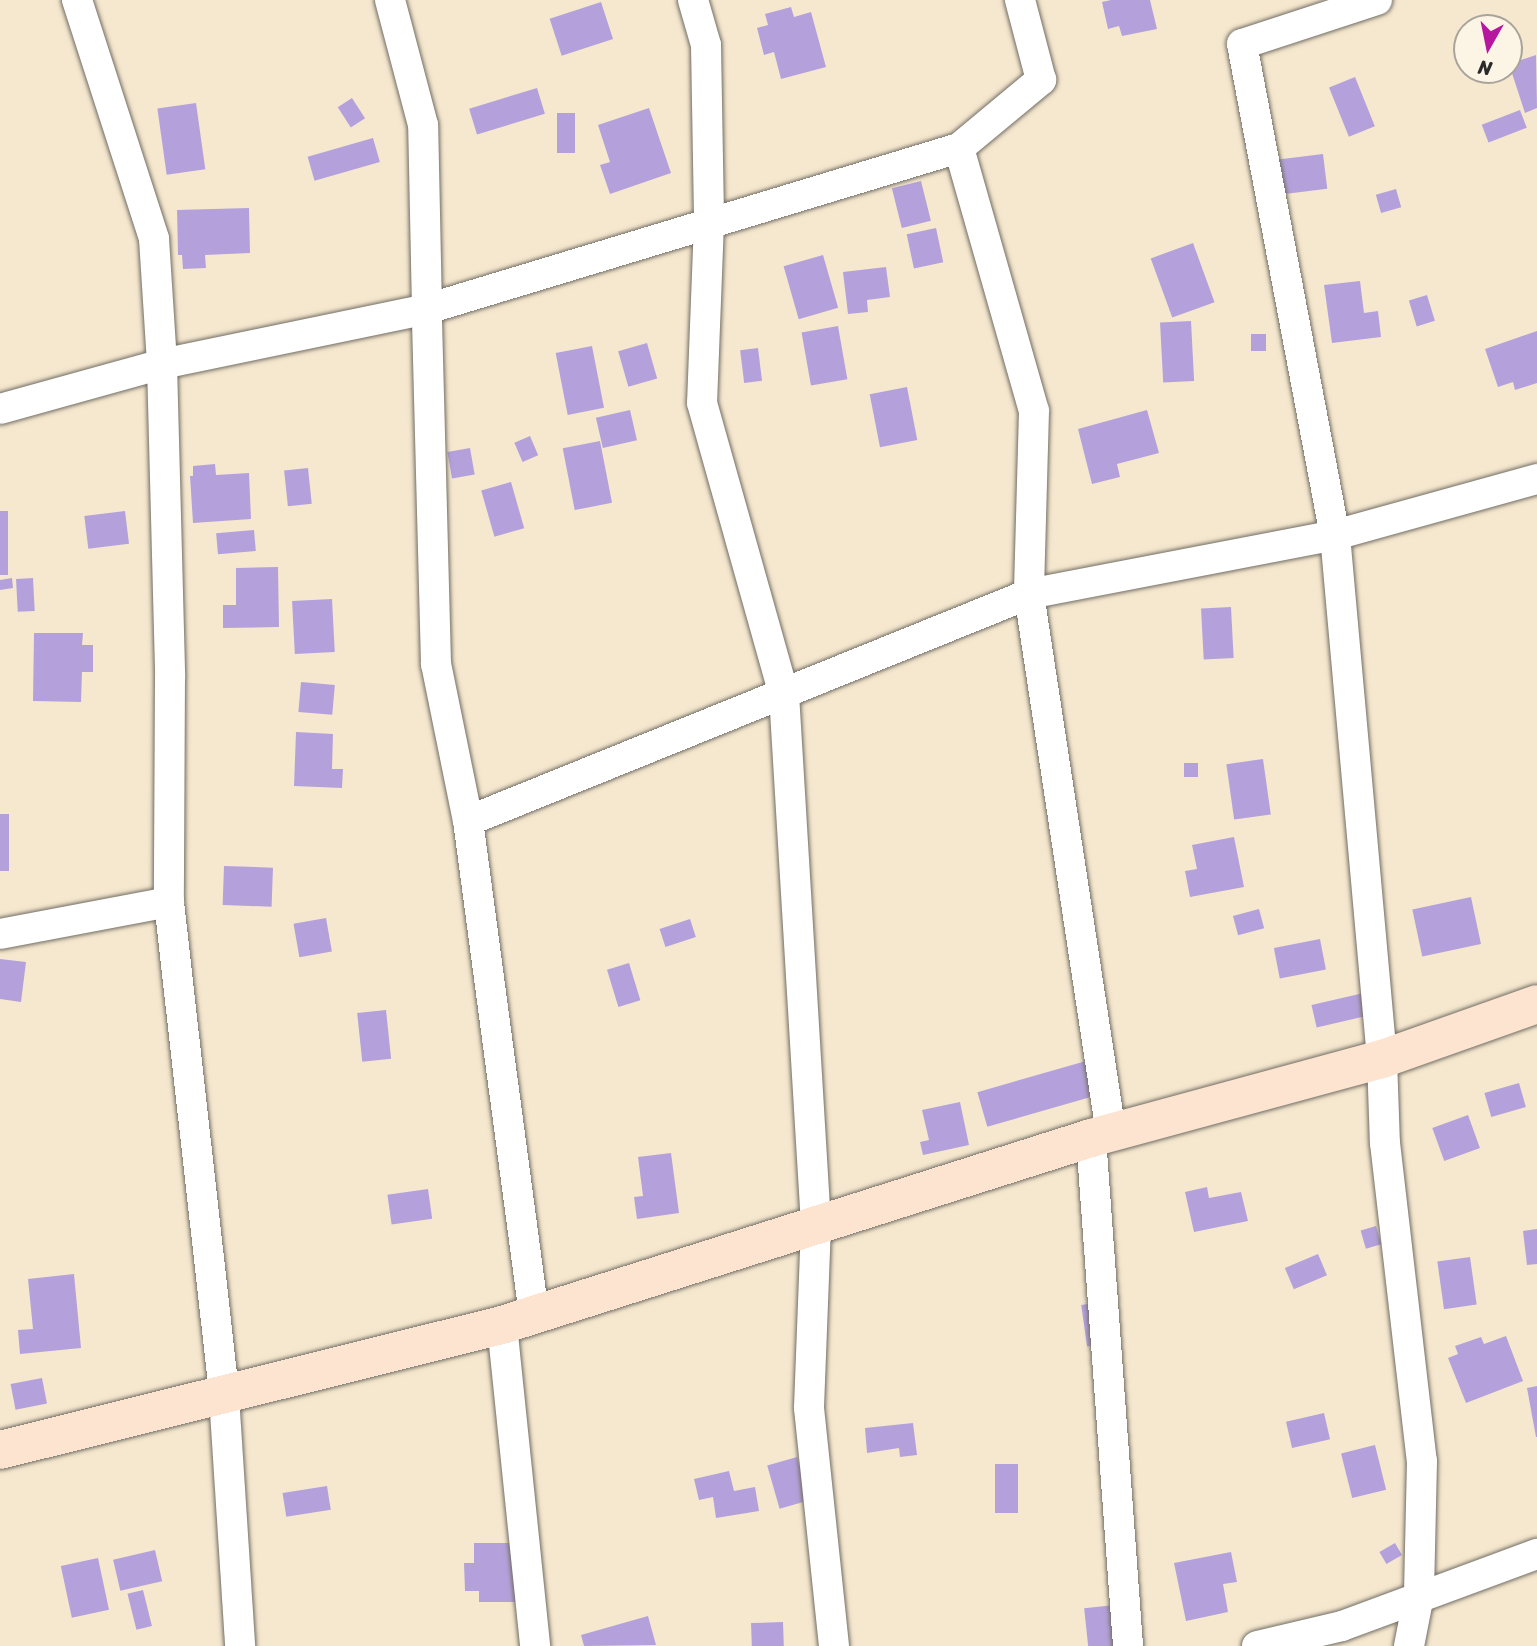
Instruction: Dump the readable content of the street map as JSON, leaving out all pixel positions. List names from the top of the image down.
{
  "north": "bottom"
}
